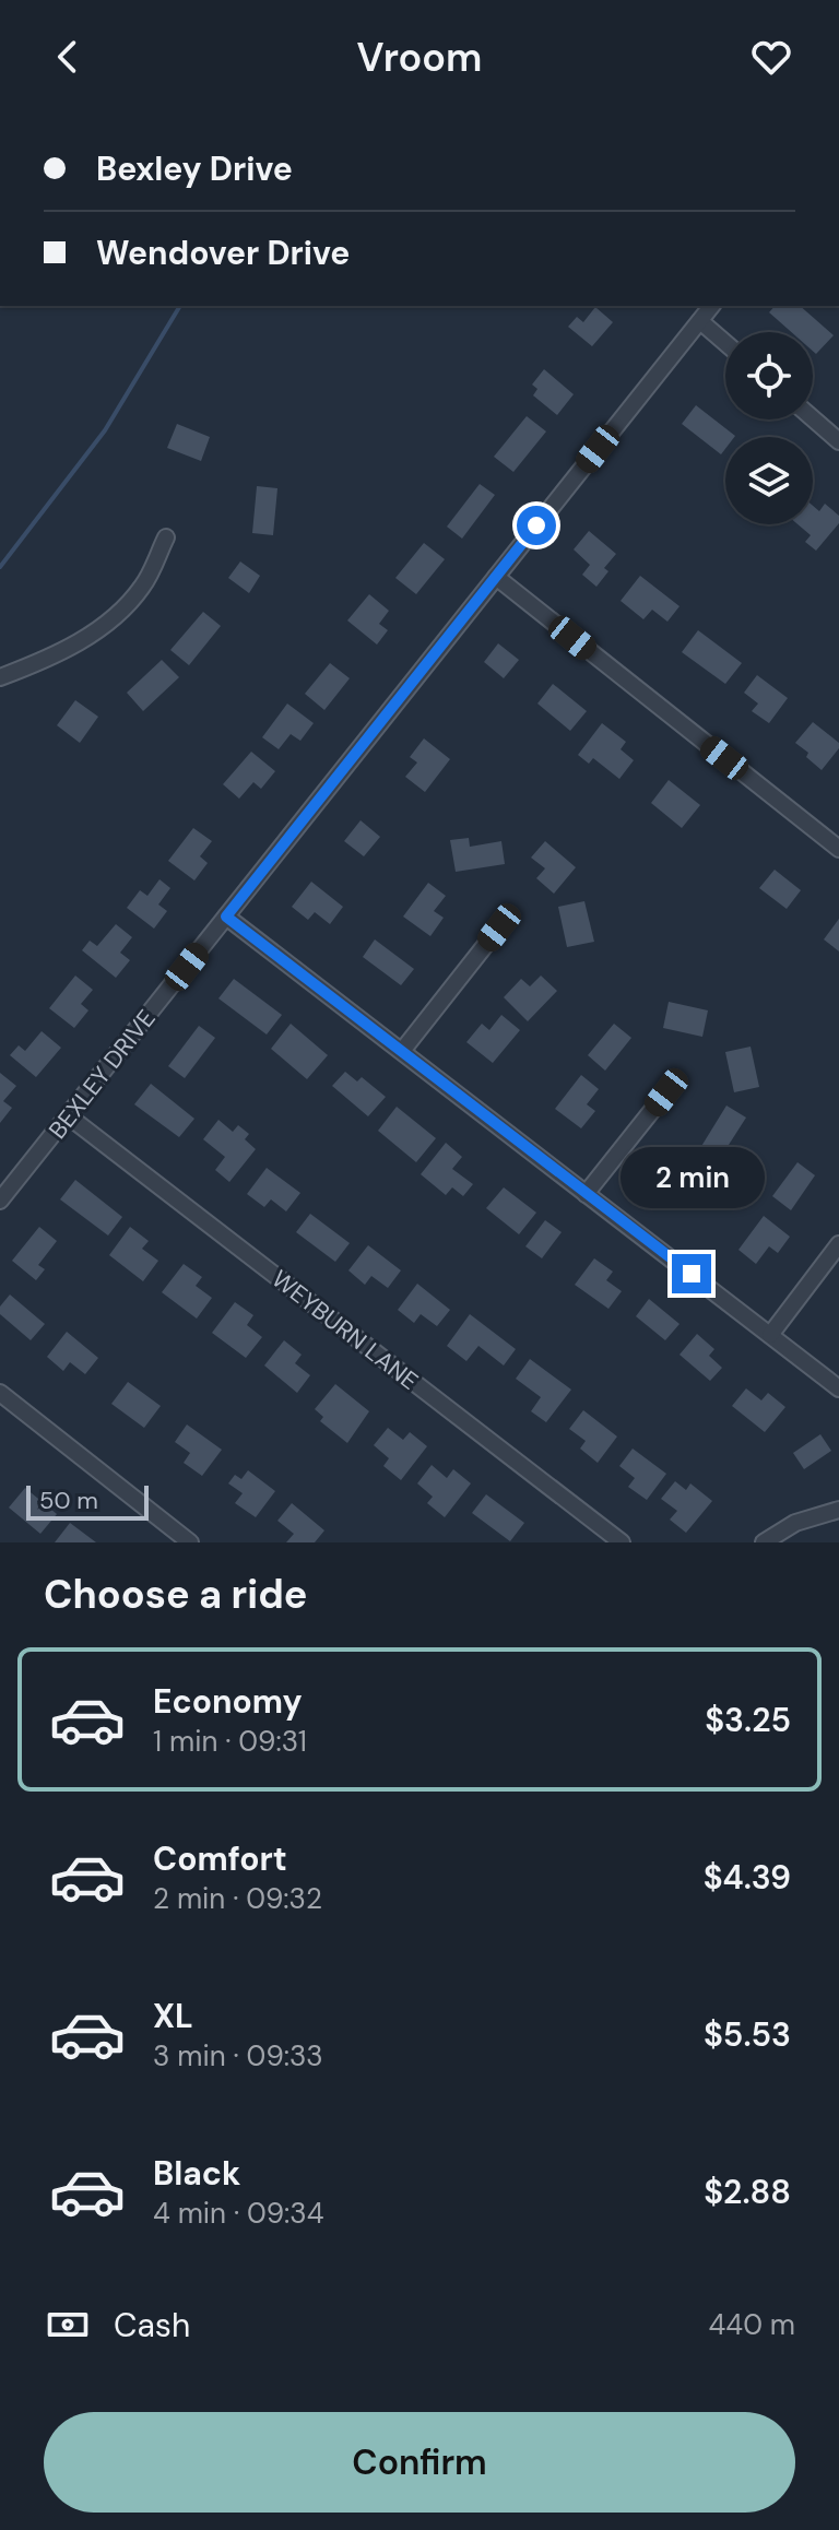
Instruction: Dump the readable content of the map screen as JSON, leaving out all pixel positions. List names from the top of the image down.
{
  "streets": {
    "street": ["BEXLEY DRIVE", "WEYBURN LANE"]
  },
  "crossings": [
    ["BEXLEY DRIVE", "WEYBURN LANE"]
  ],
  "scale_bar": "50 m",
  "page": {
    "header": "Vroom",
    "banner": ["Bexley Drive", "Wendover Drive"],
    "bubble": "2 min",
    "scale": "50 m",
    "heading": "Choose a ride",
    "list": [
      {
        "name": "Economy",
        "note": "1 min · 09:31",
        "value": "$3.25"
      },
      {
        "name": "Comfort",
        "note": "2 min · 09:32",
        "value": "$4.39"
      },
      {
        "name": "XL",
        "note": "3 min · 09:33",
        "value": "$5.53"
      },
      {
        "name": "Black",
        "note": "4 min · 09:34",
        "value": "$2.88"
      }
    ],
    "pay": ["Cash", "440 m"],
    "buttons": "Confirm"
  }
}
